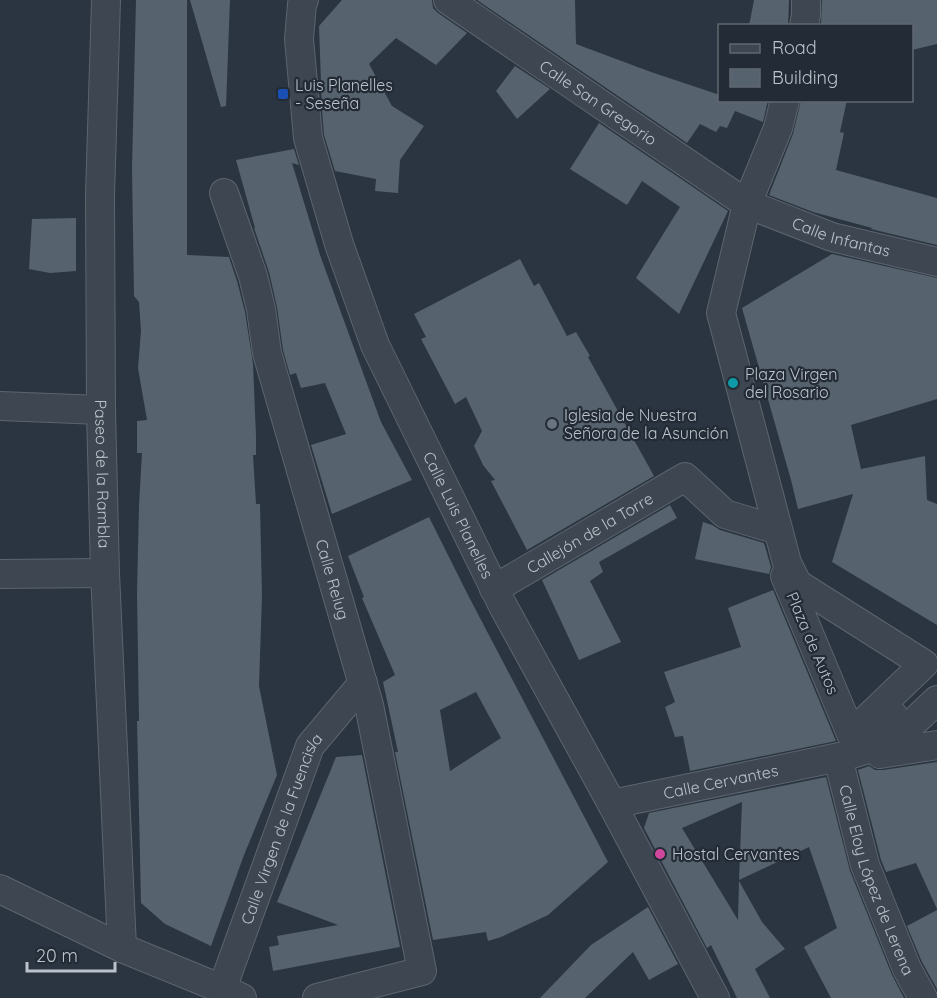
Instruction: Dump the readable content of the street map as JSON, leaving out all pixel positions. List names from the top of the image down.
{
  "streets": {
    "street": [
      "Calle San Gregorio",
      "Calle Infantas",
      "Paseo de la Rambla",
      "Calle Luis Planelles",
      "Callejón de la Torre",
      "Calle Relug",
      "Plaza de Autos",
      "Calle Cervantes",
      "Calle Virgen de la Fuencisla",
      "Calle Eloy López de Lerena"
    ]
  },
  "crossings": [
    ["Calle San Gregorio", "Calle Infantas"],
    ["Calle Luis Planelles", "Callejón de la Torre"],
    ["Calle Luis Planelles", "Calle Cervantes"],
    ["Calle Relug", "Calle Virgen de la Fuencisla"],
    ["Plaza de Autos", "Calle Cervantes"],
    ["Plaza de Autos", "Calle Eloy López de Lerena"],
    ["Calle Cervantes", "Calle Eloy López de Lerena"]
  ],
  "places": {
    "transit": ["Luis Planelles - Seseña"],
    "other": ["Plaza Virgen del Rosario", "Iglesia de Nuestra Señora de la Asunción", "Hostal Cervantes"]
  },
  "legend": ["Road", "Building"],
  "scale_bar": "20 m"
}
